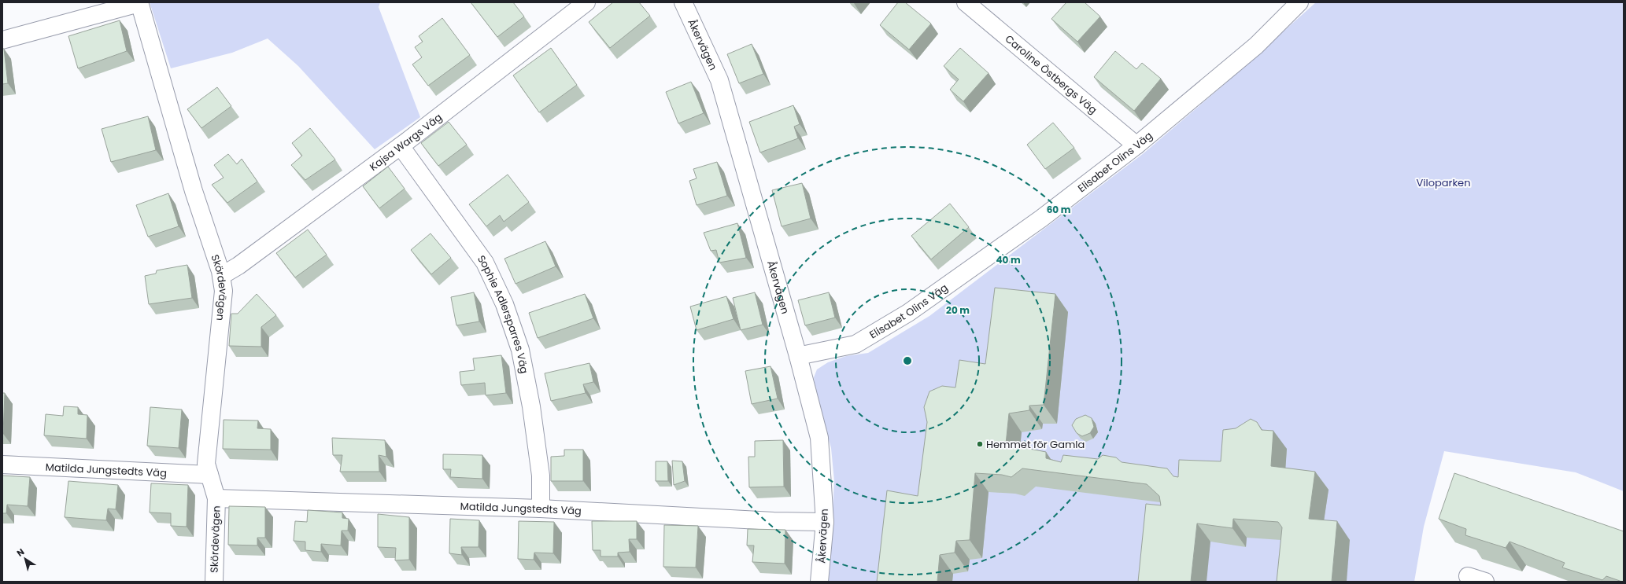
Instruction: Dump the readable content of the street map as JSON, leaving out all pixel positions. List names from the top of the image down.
{
  "streets": {
    "street": [
      "Åkervägen",
      "Caroline Östbergs Väg",
      "Kajsa Wargs Väg",
      "Elisabet Olins Väg",
      "Skördevägen",
      "Sophie Adlersparres Väg",
      "Matilda Jungstedts Väg"
    ]
  },
  "crossings": [
    ["Åkervägen", "Elisabet Olins Väg"],
    ["Åkervägen", "Matilda Jungstedts Väg"],
    ["Caroline Östbergs Väg", "Elisabet Olins Väg"],
    ["Kajsa Wargs Väg", "Skördevägen"],
    ["Kajsa Wargs Väg", "Sophie Adlersparres Väg"],
    ["Skördevägen", "Matilda Jungstedts Väg"],
    ["Sophie Adlersparres Väg", "Matilda Jungstedts Väg"]
  ],
  "parks": ["Viloparken"],
  "places": ["Hemmet för Gamla"],
  "north": "top left",
  "rings": ["60 m", "40 m", "20 m"]
}
